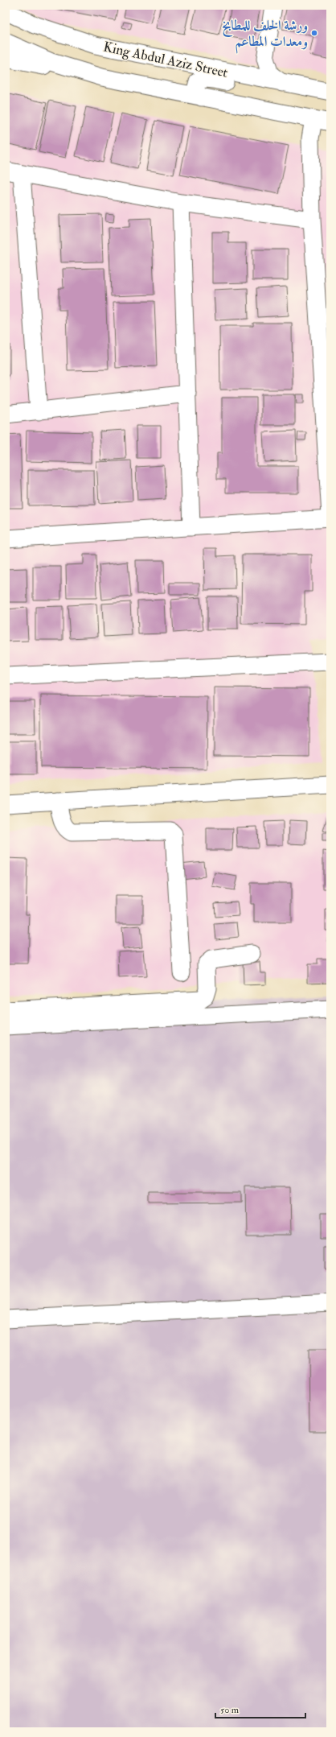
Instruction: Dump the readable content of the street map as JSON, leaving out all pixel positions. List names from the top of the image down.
{
  "streets": {
    "street": ["King Abdul Aziz Street"]
  },
  "places": ["ورشة الخلف للمطابخ ومعدات المطاعم"],
  "scale_bar": "50 m"
}
